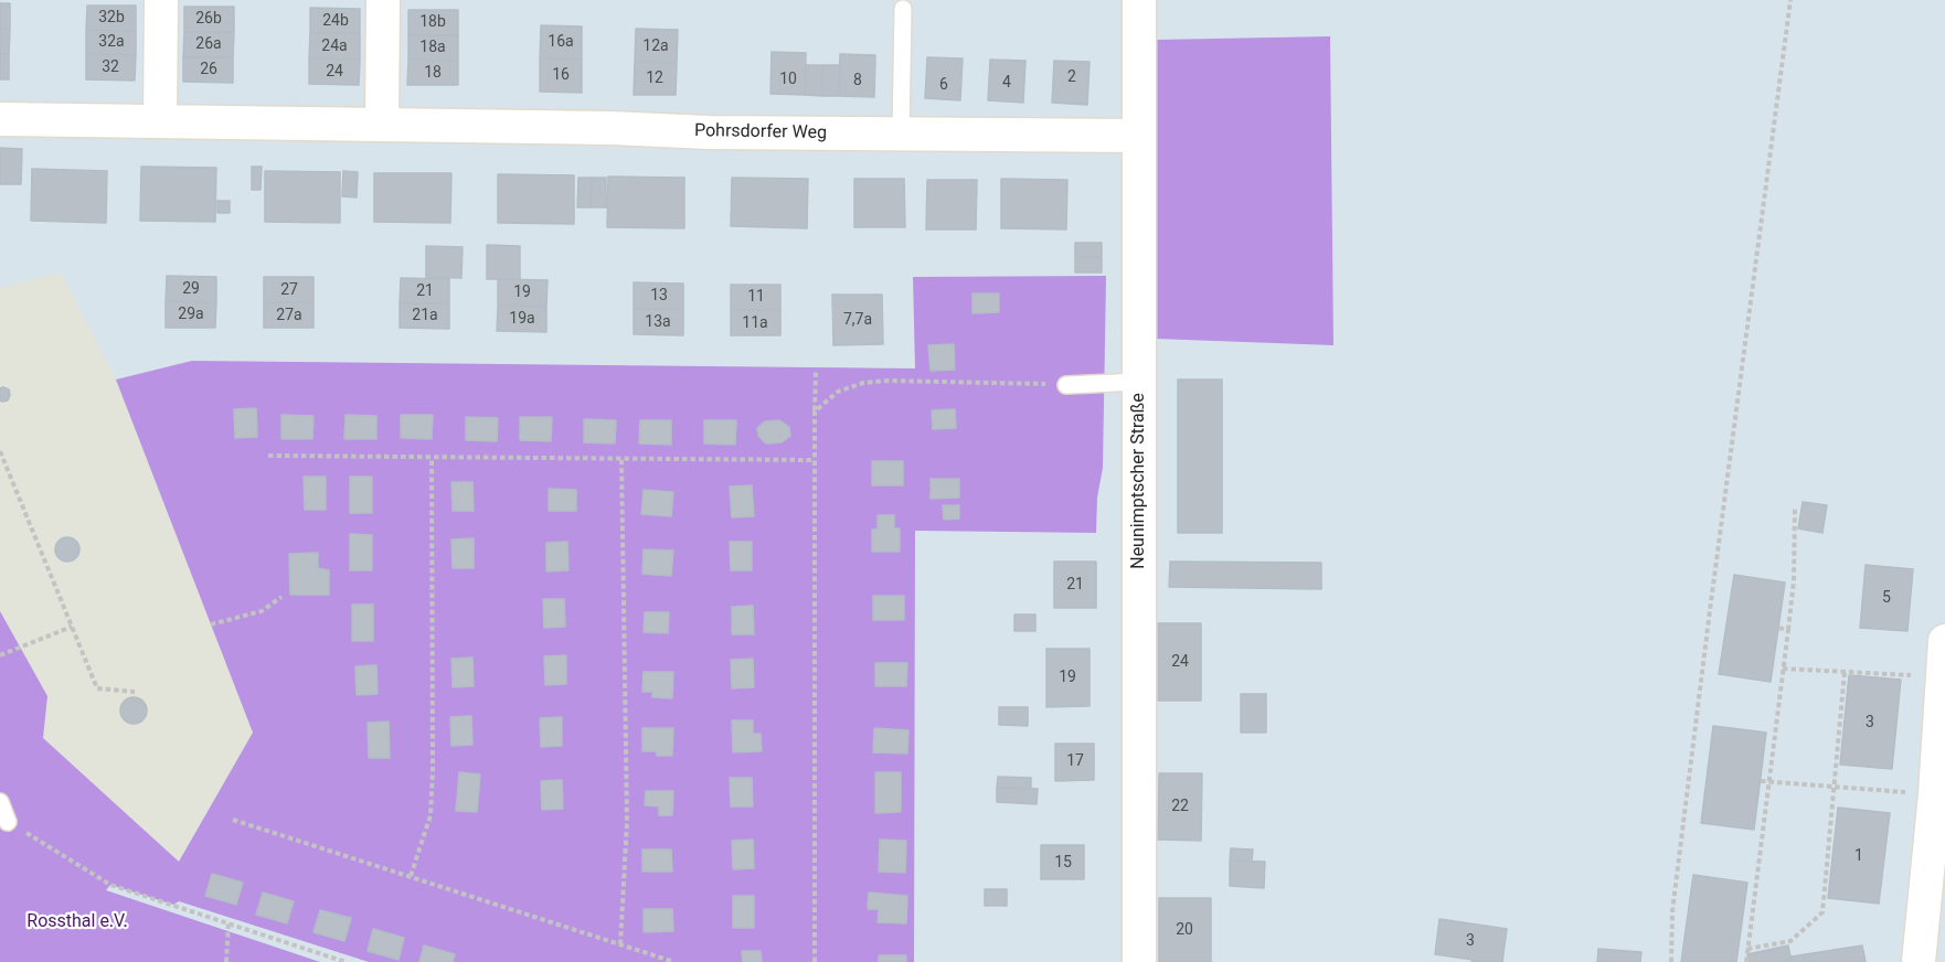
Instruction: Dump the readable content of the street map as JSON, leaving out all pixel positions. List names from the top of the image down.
{
  "streets": {
    "street": ["Pohrsdorfer Weg", "Neunimptscher Straße"]
  },
  "crossings": [
    ["Pohrsdorfer Weg", "Neunimptscher Straße"]
  ],
  "parks": ["Rossthal e.V."],
  "house_numbers": [
    "32b",
    "26b",
    "24b",
    "18b",
    "32a",
    "16a",
    "26a",
    "24a",
    "12a",
    "18a",
    "32",
    "26",
    "24",
    "18",
    "16",
    "2",
    "12",
    "10",
    "8",
    "4",
    "6",
    "29",
    "27",
    "21",
    "19",
    "13",
    "11",
    "29a",
    "27a",
    "21a",
    "19a",
    "7,7a",
    "13a",
    "11a",
    "21",
    "5",
    "24",
    "19",
    "3",
    "17",
    "22",
    "1",
    "15",
    "20",
    "3"
  ]
}
